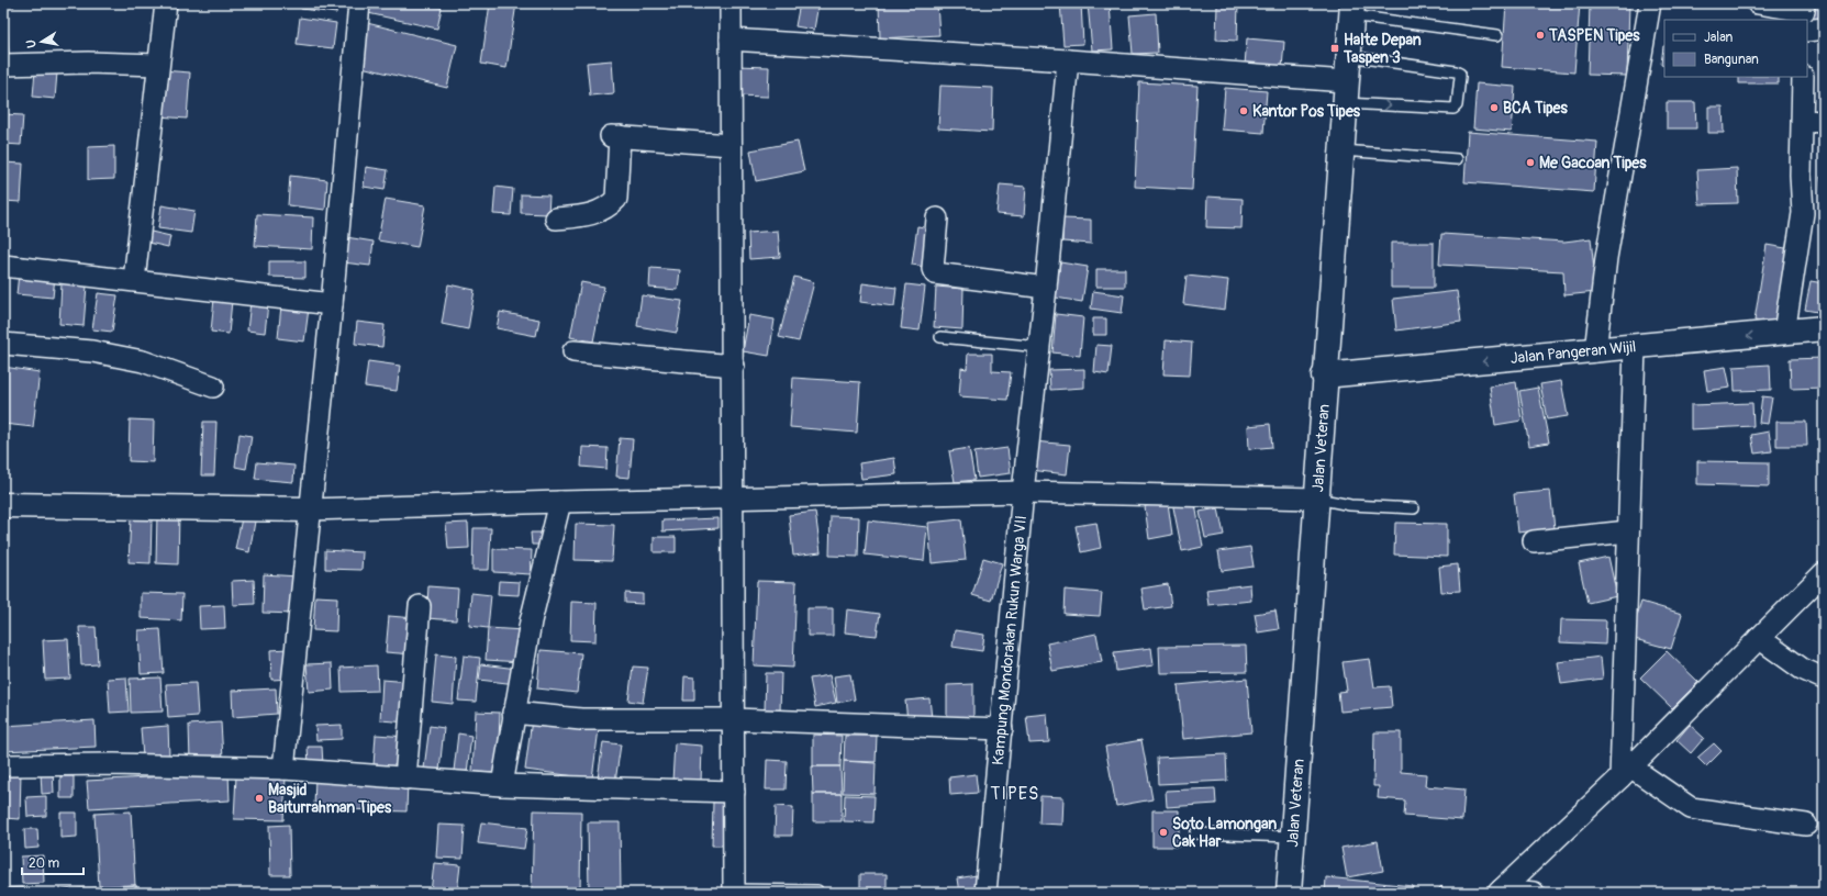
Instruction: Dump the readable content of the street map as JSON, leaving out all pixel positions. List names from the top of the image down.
{
  "streets": {
    "main road": ["Jalan Pangeran Wijil", "Jalan Veteran"],
    "street": ["Kampung Mondorakan Rukun Warga VII"]
  },
  "crossings": [
    ["Jalan Pangeran Wijil", "Jalan Veteran"]
  ],
  "one_way": ["Jalan Pangeran Wijil"],
  "districts": ["TIPES"],
  "places": {
    "other": [
      "TASPEN Tipes",
      "BCA Tipes",
      "Kantor Pos Tipes",
      "Me Gacoan Tipes",
      "Masjid Baiturrahman Tipes",
      "Soto Lamongan Cak Har"
    ],
    "transit": ["Halte Depan Taspen 3"]
  },
  "legend": ["Jalan", "Bangunan"],
  "scale_bar": "20 m",
  "north": "left"
}
